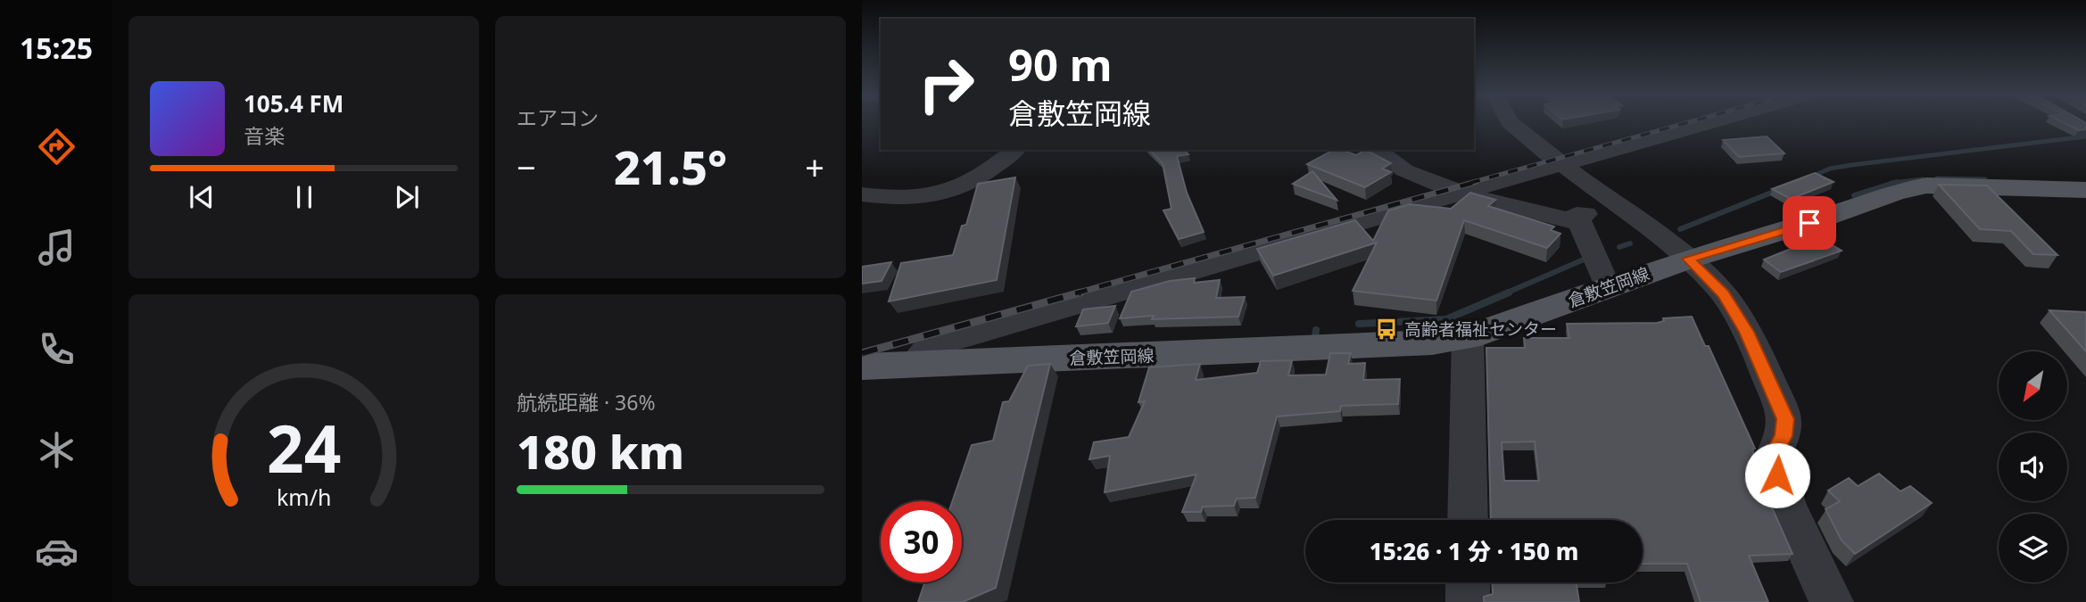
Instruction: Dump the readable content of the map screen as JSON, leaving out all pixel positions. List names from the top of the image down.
{
  "streets": {
    "main road": ["倉敷笠岡線"]
  },
  "places": {
    "bus stop": ["高齢者福祉センター"]
  },
  "north": "bottom left",
  "page": {
    "tabs": "15:25",
    "tile": [
      "エアコン",
      ["航続距離 · 36%", "180 km"]
    ],
    "turn": ["90 m", "倉敷笠岡線"],
    "song": ["105.4 FM", "音楽"],
    "heat": ["−", "21.5°", "+"],
    "limit": "30",
    "trip": "15:26 · 1 分 · 150 m",
    "gauge": ["24", "km/h"]
  }
}
